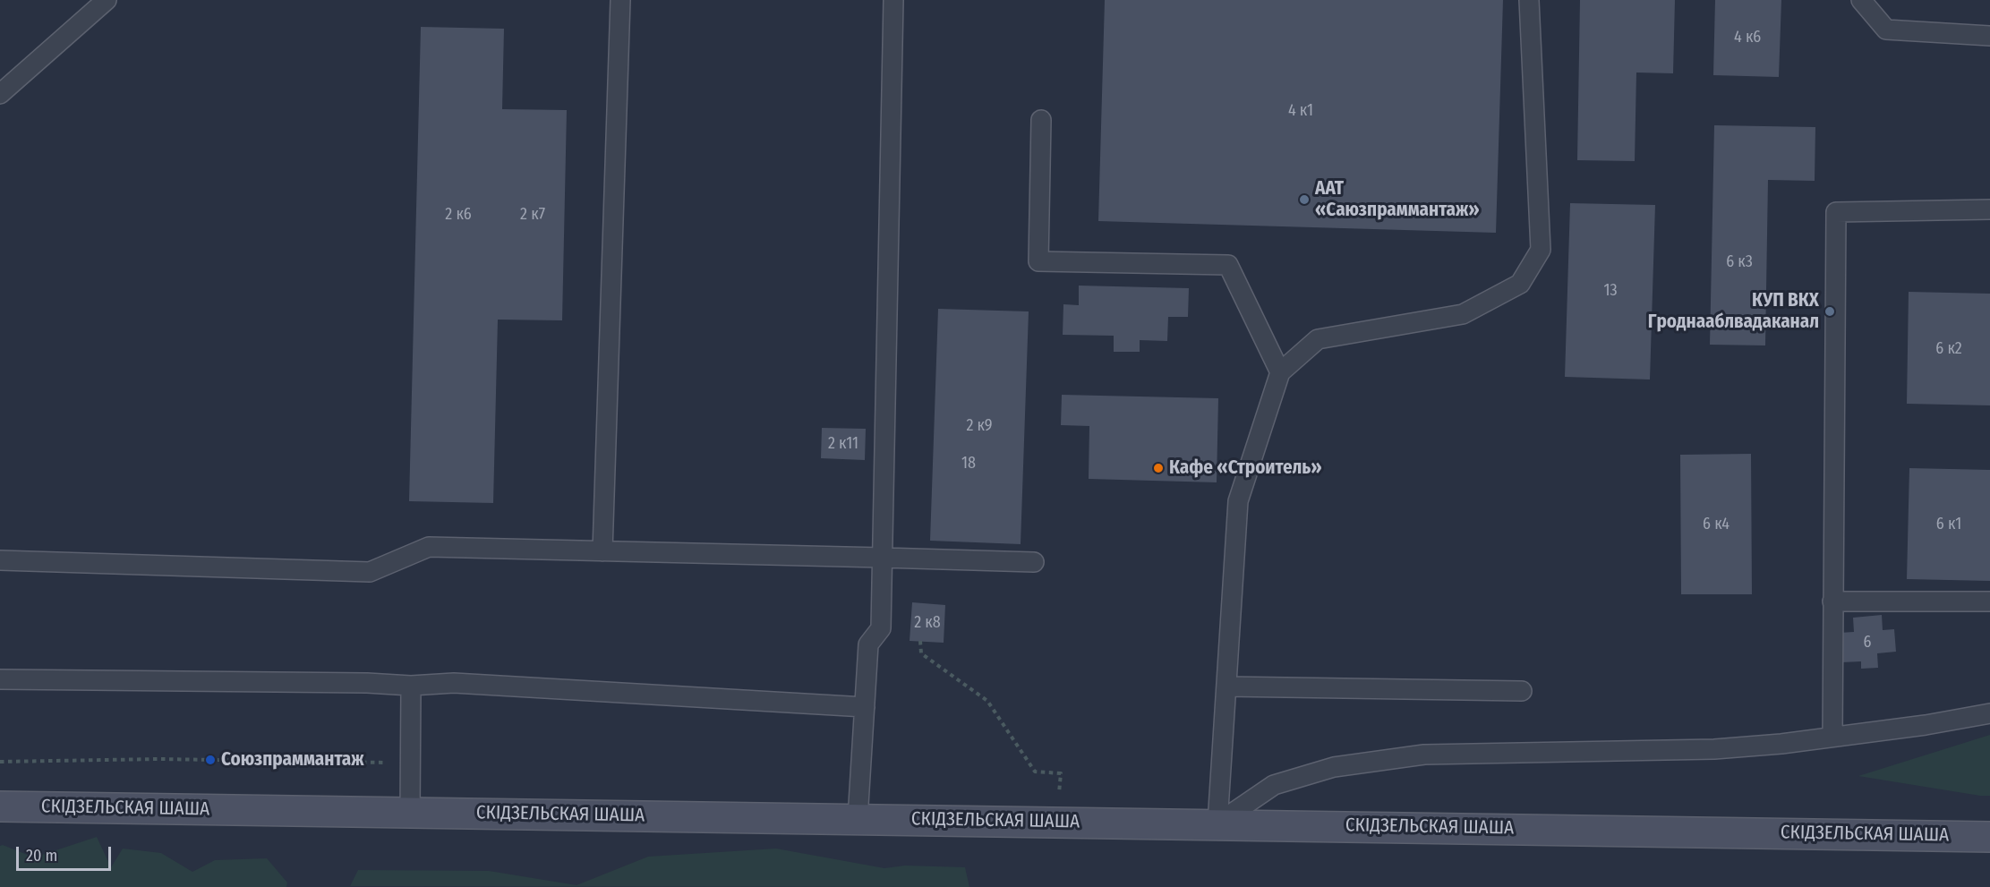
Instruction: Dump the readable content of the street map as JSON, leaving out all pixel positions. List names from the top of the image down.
{
  "streets": {
    "street": ["СКІДЗЕЛЬСКАЯ ШАША"]
  },
  "places": [
    "ААТ «Саюзпраммантаж»",
    "КУП ВКХ Гроднааблвадаканал",
    "Кафе «Строитель»",
    "Союзпраммантаж"
  ],
  "house_numbers": [
    "4 к6",
    "4 к1",
    "2 к6",
    "2 к7",
    "6 к3",
    "13",
    "6 к2",
    "2 к9",
    "2 к11",
    "18",
    "6 к4",
    "6 к1",
    "2 к8",
    "6"
  ],
  "scale_bar": "20 m"
}
